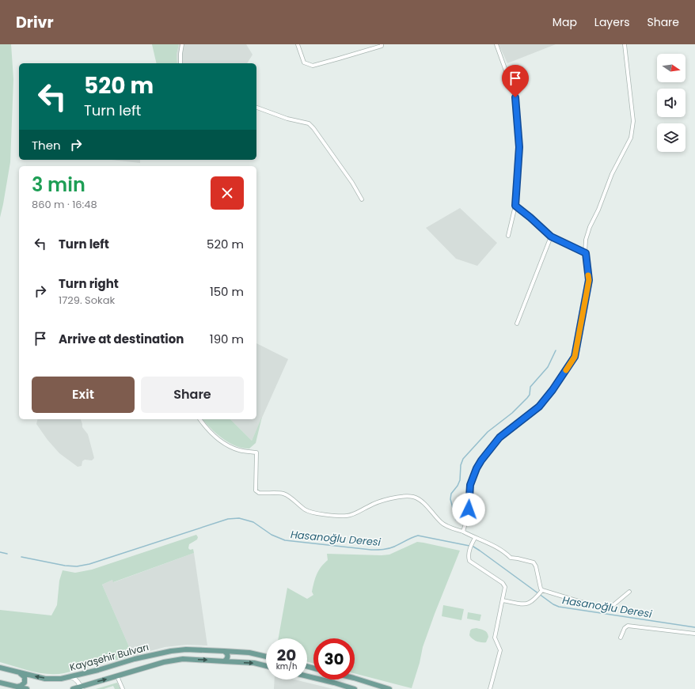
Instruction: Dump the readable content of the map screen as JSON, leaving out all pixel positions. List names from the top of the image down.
{
  "streets": {
    "main road": ["Kayaşehir Bulvarı"]
  },
  "water": ["Hasanoğlu Deresi"],
  "north": "right",
  "page": {
    "header": "Drivr",
    "nav": ["Map", "Layers", "Share"],
    "turn": ["520 m", "Turn left"],
    "then": "Then",
    "heading": ["3 min", "860 m · 16:48"],
    "list": [
      {
        "name": "Turn left",
        "value": "520 m"
      },
      {
        "name": "Turn right",
        "note": "1729. Sokak",
        "value": "150 m"
      },
      {
        "name": "Arrive at destination",
        "value": "190 m"
      }
    ],
    "buttons": ["Exit", "Share"],
    "speed": "20 km/h",
    "limit": "30"
  }
}
